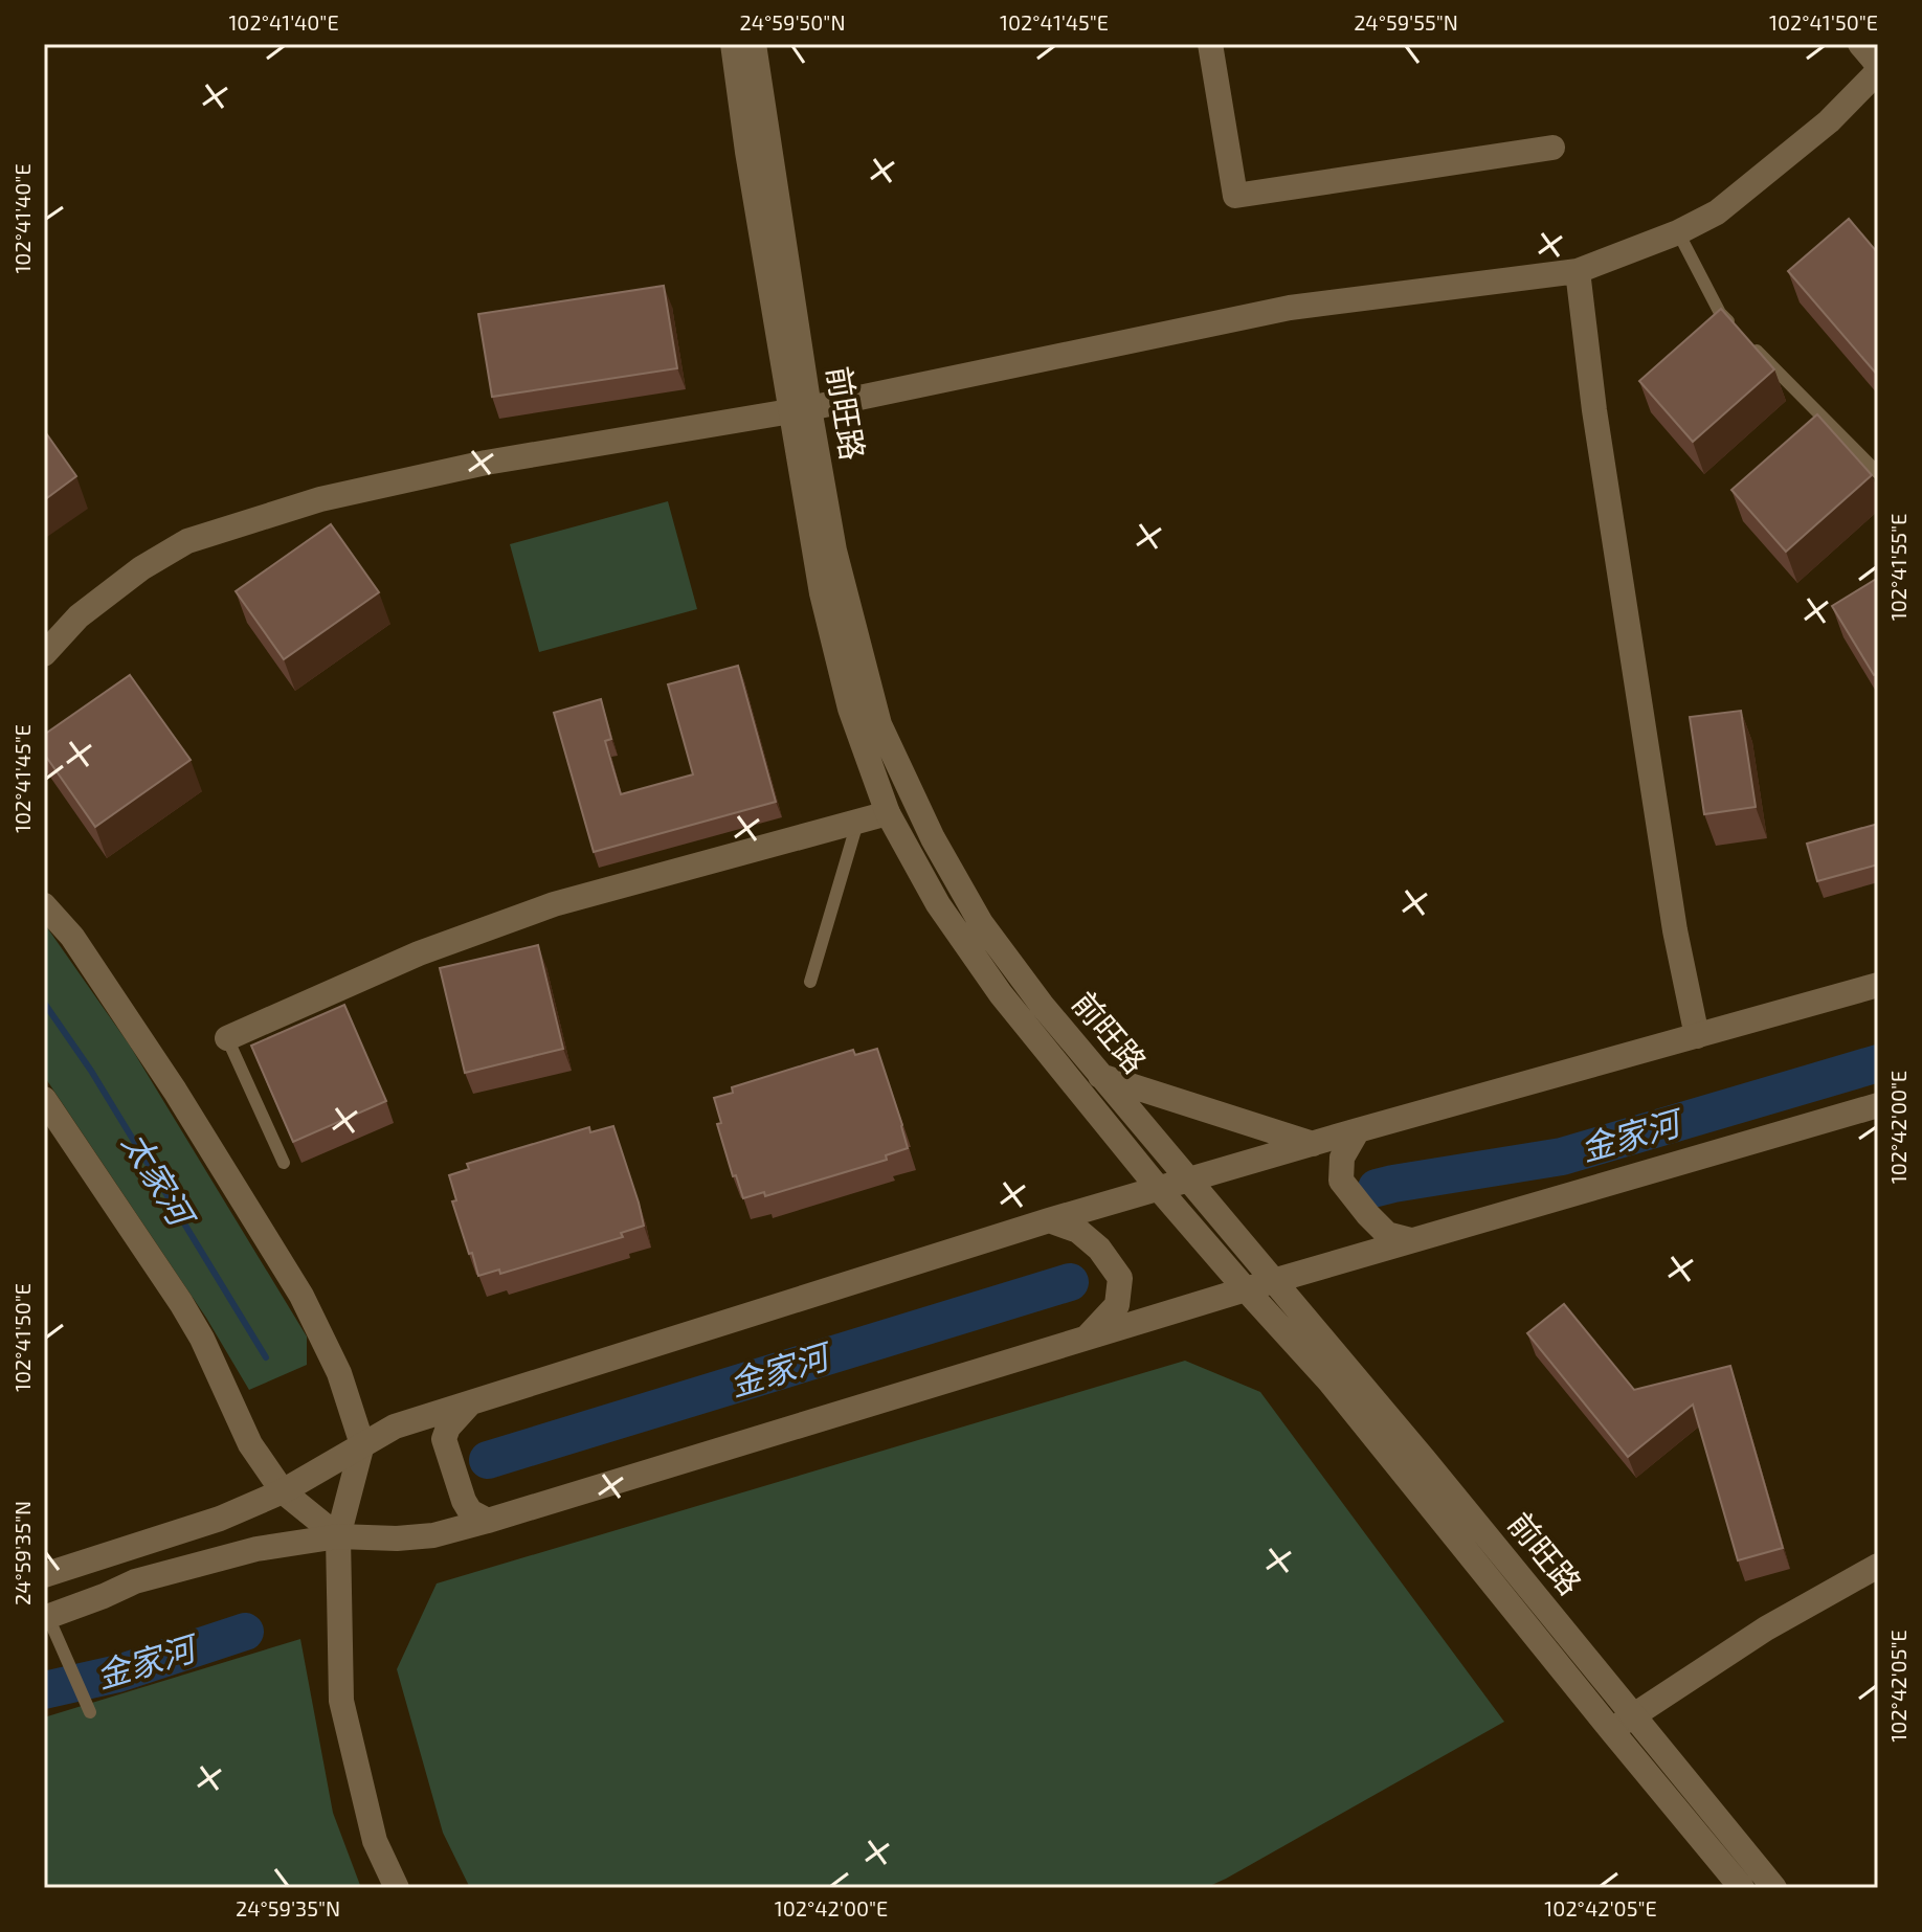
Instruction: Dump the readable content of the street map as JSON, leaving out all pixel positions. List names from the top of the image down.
{
  "streets": {
    "street": ["前旺路"]
  },
  "water": ["金家河", "太家河"],
  "coordinates": [
    "102°41'40\"E",
    "24°59'50\"N",
    "102°41'45\"E",
    "24°59'55\"N",
    "102°41'50\"E",
    "102°41'55\"E",
    "102°42'00\"E",
    "24°59'35\"N",
    "102°42'05\"E"
  ]
}
